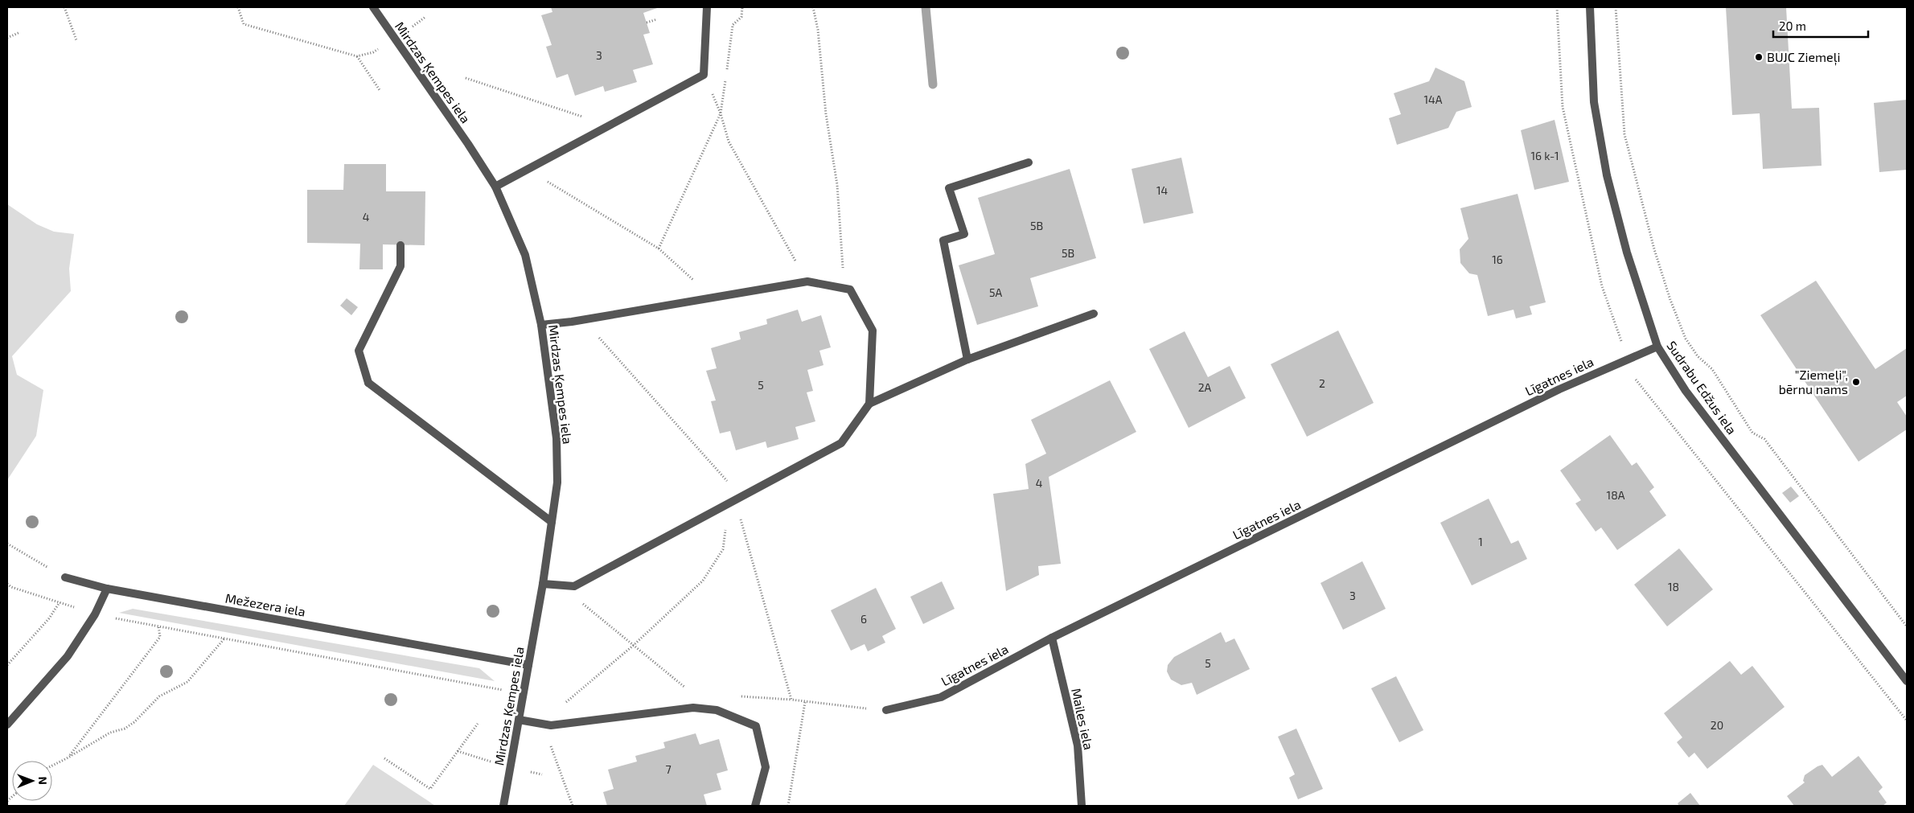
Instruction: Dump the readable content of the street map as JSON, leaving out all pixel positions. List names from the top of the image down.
{
  "streets": {
    "street": [
      "Mirdzas Ķempes iela",
      "Līgatnes iela",
      "Sudrabu Edžus iela",
      "Mežezera iela",
      "Mailes iela"
    ]
  },
  "crossings": [
    ["Mirdzas Ķempes iela", "Mežezera iela"],
    ["Līgatnes iela", "Sudrabu Edžus iela"],
    ["Līgatnes iela", "Mailes iela"]
  ],
  "places": ["BUJC Ziemeļi", "\"Ziemeļi\", bērnu nams"],
  "house_numbers": [
    "3",
    "14A",
    "16 k-1",
    "14",
    "4",
    "5B",
    "5B",
    "16",
    "5A",
    "2",
    "5",
    "2A",
    "4",
    "18A",
    "1",
    "18",
    "3",
    "6",
    "5",
    "20",
    "7"
  ],
  "scale_bar": "20 m",
  "north": "right"
}
